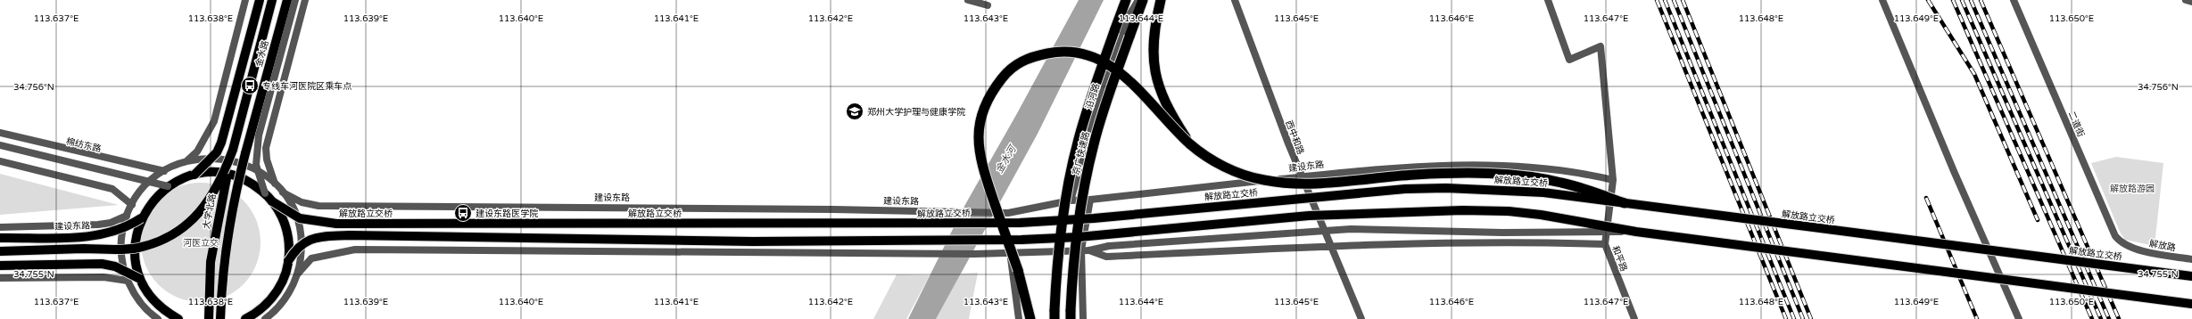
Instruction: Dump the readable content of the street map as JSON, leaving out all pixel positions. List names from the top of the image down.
{
  "streets": {
    "highway": ["京广快速路"],
    "main road": [
      "金水路",
      "建设东路",
      "解放路立交桥",
      "大学北路"
    ],
    "street": [
      "沿河路",
      "二道街",
      "西中和路",
      "棉纺东路",
      "解放路",
      "和平路"
    ]
  },
  "crossings": [
    ["金水路", "大学北路"],
    ["沿河路", "建设东路"],
    ["二道街", "解放路"],
    ["西中和路", "建设东路"],
    ["建设东路", "和平路"]
  ],
  "water": ["金水河"],
  "parks": ["解放路游园", "河医立交"],
  "places": {
    "bus stop": ["专线车河医院区乘车点", "建设东路医学院"],
    "school or university": ["郑州大学护理与健康学院"]
  },
  "coordinates": [
    "113.637°E",
    "113.638°E",
    "113.639°E",
    "113.640°E",
    "113.641°E",
    "113.642°E",
    "113.643°E",
    "113.644°E",
    "113.645°E",
    "113.646°E",
    "113.647°E",
    "113.648°E",
    "113.649°E",
    "113.650°E",
    "34.756°N",
    "34.755°N"
  ]
}
